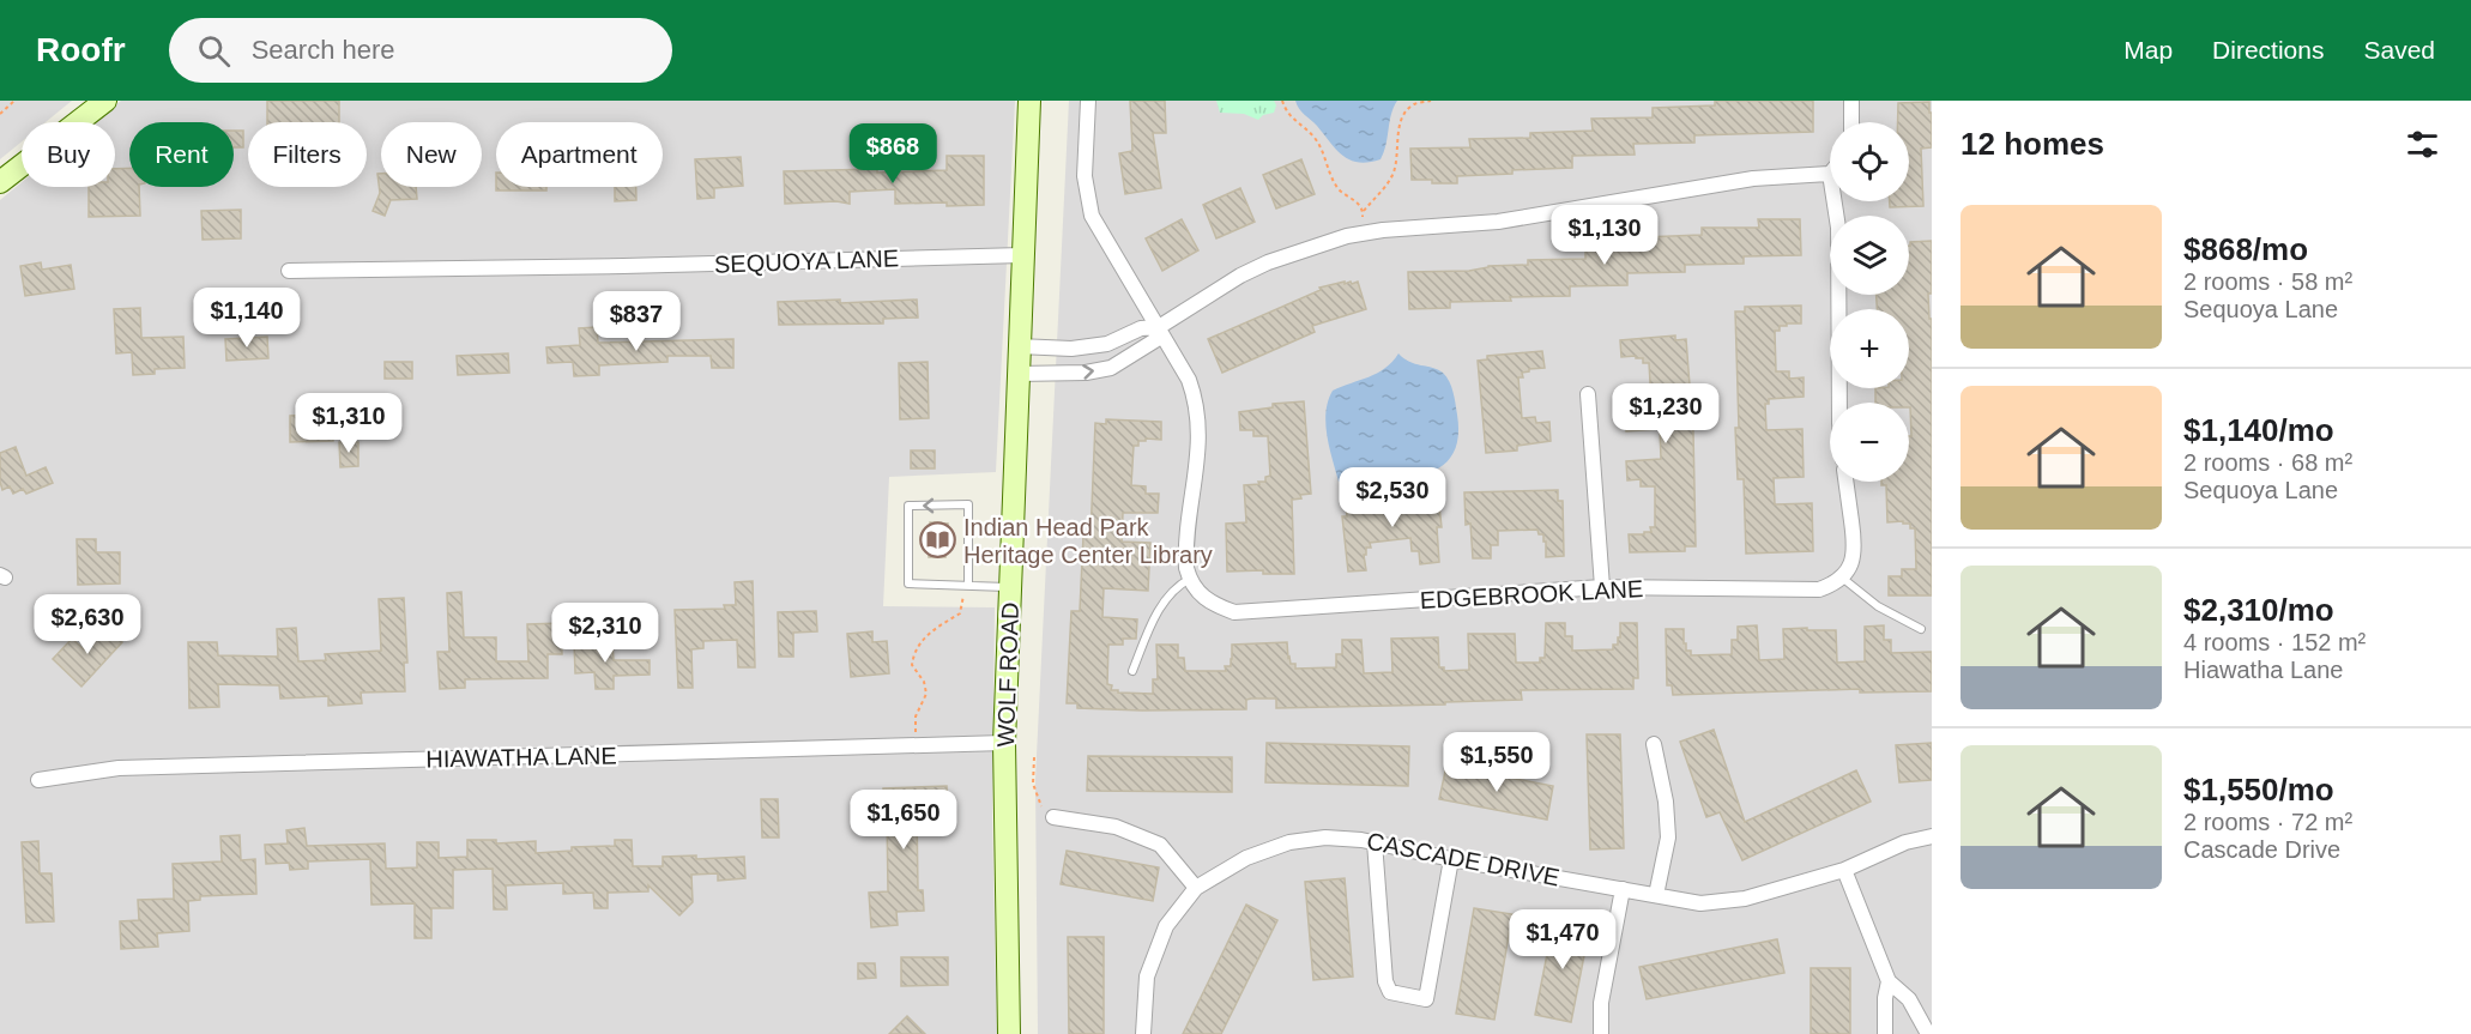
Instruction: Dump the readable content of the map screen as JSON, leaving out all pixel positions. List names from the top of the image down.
{
  "streets": {
    "street": [
      "SEQUOYA LANE",
      "EDGEBROOK LANE",
      "WOLF ROAD",
      "HIAWATHA LANE",
      "CASCADE DRIVE"
    ]
  },
  "crossings": [
    ["SEQUOYA LANE", "WOLF ROAD"],
    ["WOLF ROAD", "HIAWATHA LANE"]
  ],
  "places": {
    "library": ["Indian Head Park Heritage Center Library"]
  },
  "page": {
    "header": "Roofr",
    "search": "Search here",
    "nav": ["Map", "Directions", "Saved"],
    "heading": "12 homes",
    "map_buttons": ["+", "−"],
    "chip": [
      "Buy",
      "Rent",
      "Filters",
      "New",
      "Apartment"
    ],
    "price": [
      "$868",
      "$1,130",
      "$1,140",
      "$837",
      "$1,230",
      "$1,310",
      "$2,530",
      "$2,630",
      "$2,310",
      "$1,550",
      "$1,650",
      "$1,470"
    ],
    "list": [
      {
        "name": "$868/mo",
        "note": "2 rooms · 58 m² · Sequoya Lane"
      },
      {
        "name": "$1,140/mo",
        "note": "2 rooms · 68 m² · Sequoya Lane"
      },
      {
        "name": "$2,310/mo",
        "note": "4 rooms · 152 m² · Hiawatha Lane"
      },
      {
        "name": "$1,550/mo",
        "note": "2 rooms · 72 m² · Cascade Drive"
      }
    ]
  }
}
